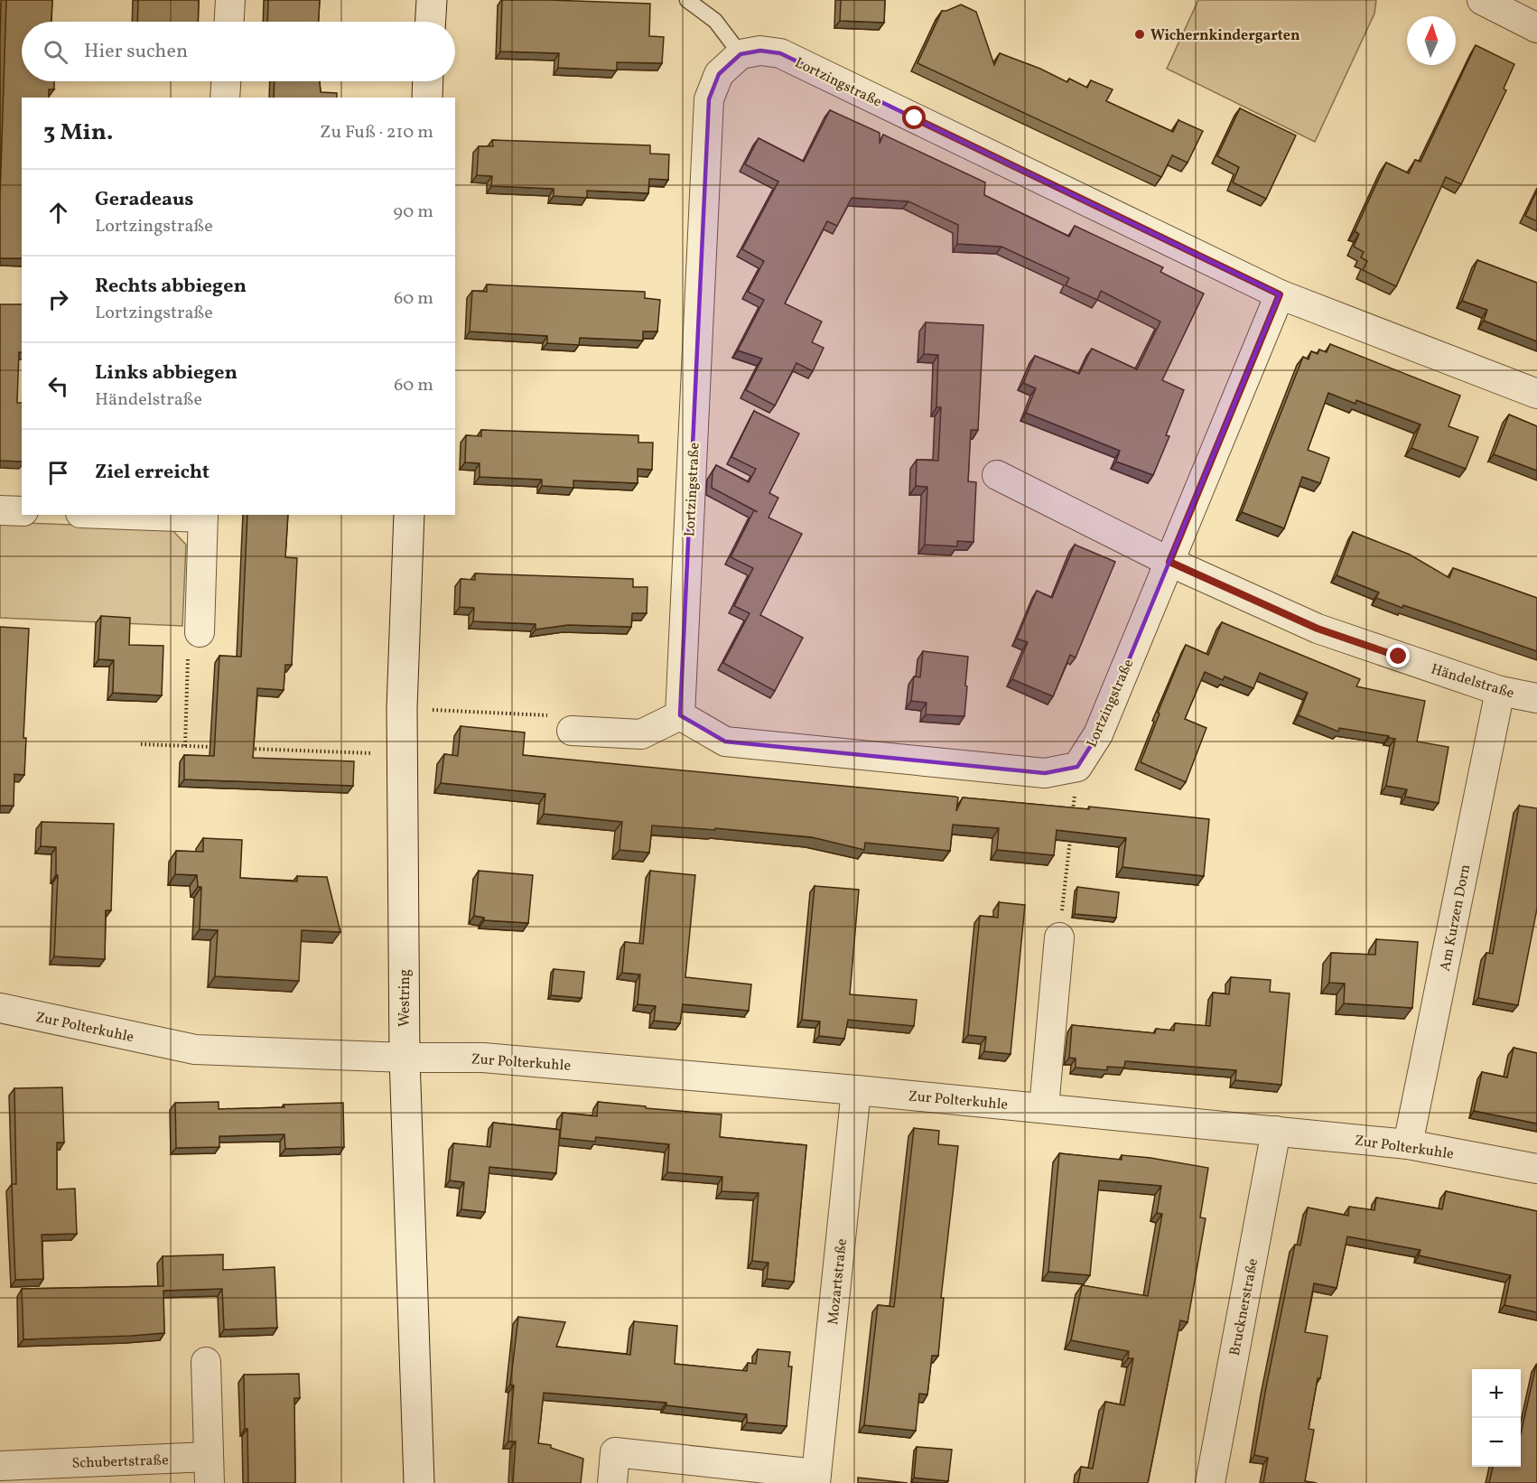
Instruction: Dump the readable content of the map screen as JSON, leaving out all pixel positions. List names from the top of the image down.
{
  "streets": {
    "street": [
      "Lortzingstraße",
      "Händelstraße",
      "Am Kurzen Dorn",
      "Westring",
      "Zur Polterkuhle",
      "Mozartstraße",
      "Brucknerstraße",
      "Schubertstraße"
    ]
  },
  "crossings": [
    ["Lortzingstraße", "Händelstraße"],
    ["Händelstraße", "Am Kurzen Dorn"],
    ["Am Kurzen Dorn", "Zur Polterkuhle"],
    ["Westring", "Zur Polterkuhle"],
    ["Zur Polterkuhle", "Mozartstraße"],
    ["Zur Polterkuhle", "Brucknerstraße"]
  ],
  "places": ["Wichernkindergarten"],
  "north": "top",
  "page": {
    "search": "Hier suchen",
    "heading": ["3 Min.", "Zu Fuß · 210 m"],
    "list": [
      ["Geradeaus", "Lortzingstraße", "90 m"],
      ["Rechts abbiegen", "Lortzingstraße", "60 m"],
      ["Links abbiegen", "Händelstraße", "60 m"],
      "Ziel erreicht"
    ],
    "map_buttons": ["+", "−"]
  }
}
